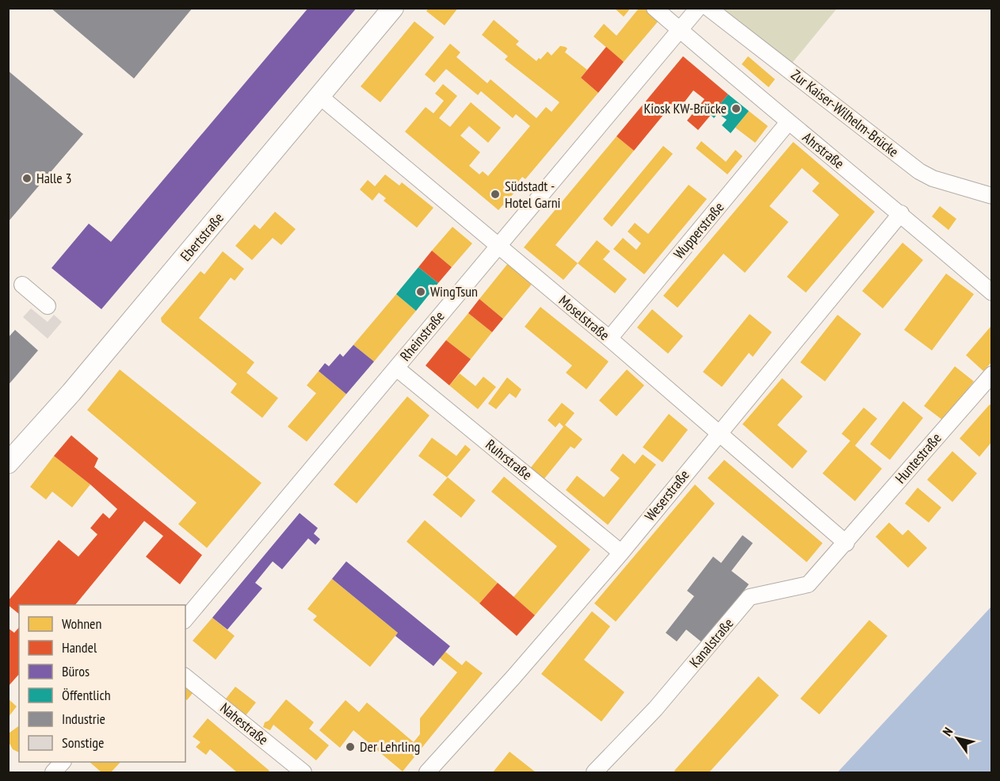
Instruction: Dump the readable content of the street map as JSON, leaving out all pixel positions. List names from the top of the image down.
{
  "streets": {
    "street": [
      "Zur Kaiser-Wilhelm-Brücke",
      "Ahrstraße",
      "Wupperstraße",
      "Ebertstraße",
      "Moselstraße",
      "Rheinstraße",
      "Huntestraße",
      "Ruhrstraße",
      "Weserstraße",
      "Kanalstraße",
      "Nahestraße"
    ]
  },
  "crossings": [
    ["Ahrstraße", "Wupperstraße"],
    ["Ahrstraße", "Rheinstraße"],
    ["Ahrstraße", "Weserstraße"],
    ["Wupperstraße", "Moselstraße"],
    ["Ebertstraße", "Moselstraße"],
    ["Moselstraße", "Rheinstraße"],
    ["Moselstraße", "Huntestraße"],
    ["Moselstraße", "Weserstraße"],
    ["Moselstraße", "Kanalstraße"],
    ["Rheinstraße", "Ruhrstraße"],
    ["Huntestraße", "Kanalstraße"],
    ["Ruhrstraße", "Weserstraße"]
  ],
  "places": [
    "Kiosk KW-Brücke",
    "Halle 3",
    "Südstadt - Hotel Garni",
    "WingTsun",
    "Der Lehrling"
  ],
  "legend": [
    "Wohnen",
    "Handel",
    "Büros",
    "Öffentlich",
    "Industrie",
    "Sonstige"
  ],
  "north": "top left"
}
